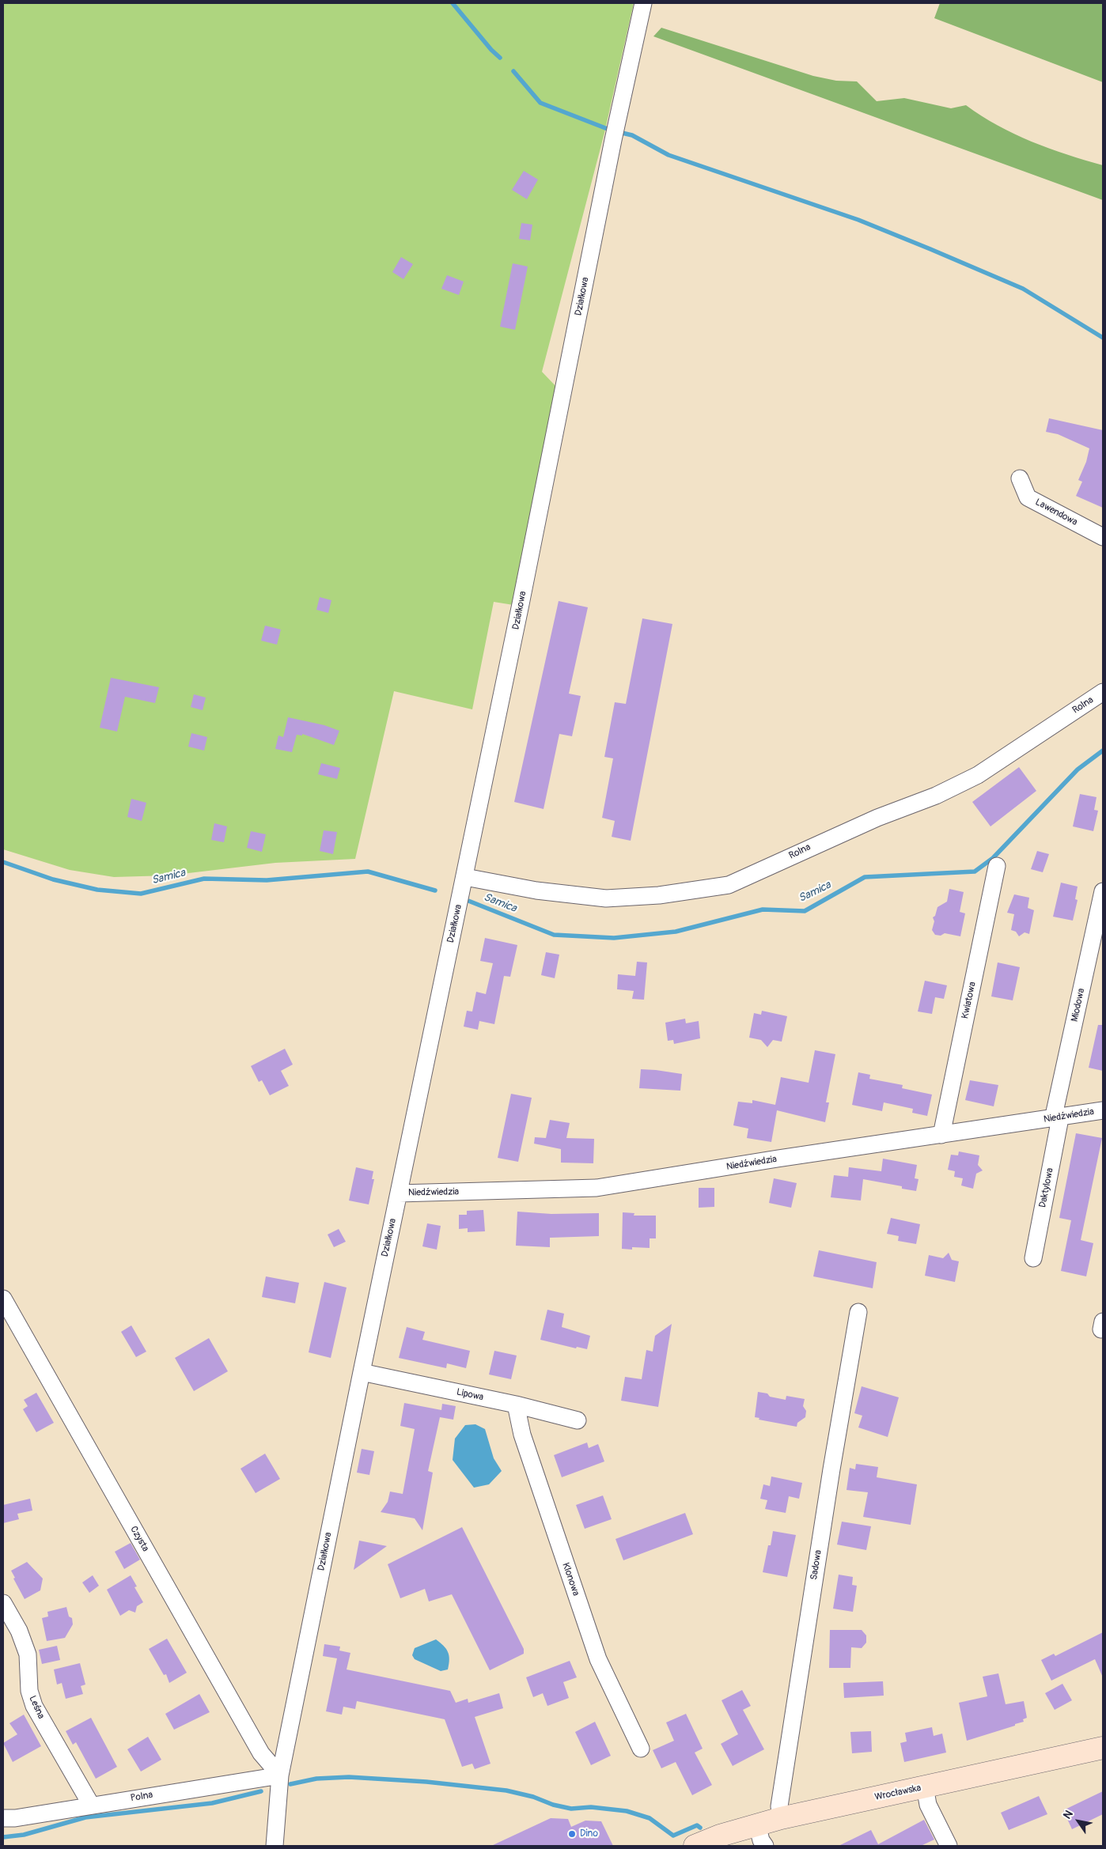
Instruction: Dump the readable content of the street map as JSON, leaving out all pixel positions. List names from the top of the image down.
{
  "streets": {
    "main road": ["Wrocławska"],
    "street": [
      "Działkowa",
      "Lawendowa",
      "Rolna",
      "Kwiatowa",
      "Miodowa",
      "Niedźwiedzia",
      "Daktylowa",
      "Lipowa",
      "Czysta",
      "Sadowa",
      "Klonowa",
      "Leśna",
      "Polna"
    ]
  },
  "crossings": [
    ["Działkowa", "Rolna"],
    ["Działkowa", "Niedźwiedzia"],
    ["Działkowa", "Lipowa"],
    ["Działkowa", "Czysta"],
    ["Działkowa", "Polna"],
    ["Kwiatowa", "Niedźwiedzia"],
    ["Miodowa", "Niedźwiedzia"],
    ["Miodowa", "Daktylowa"],
    ["Niedźwiedzia", "Daktylowa"],
    ["Lipowa", "Klonowa"],
    ["Czysta", "Polna"],
    ["Sadowa", "Wrocławska"],
    ["Leśna", "Polna"]
  ],
  "water": ["Samica"],
  "places": ["Dino"],
  "north": "top left"
}
